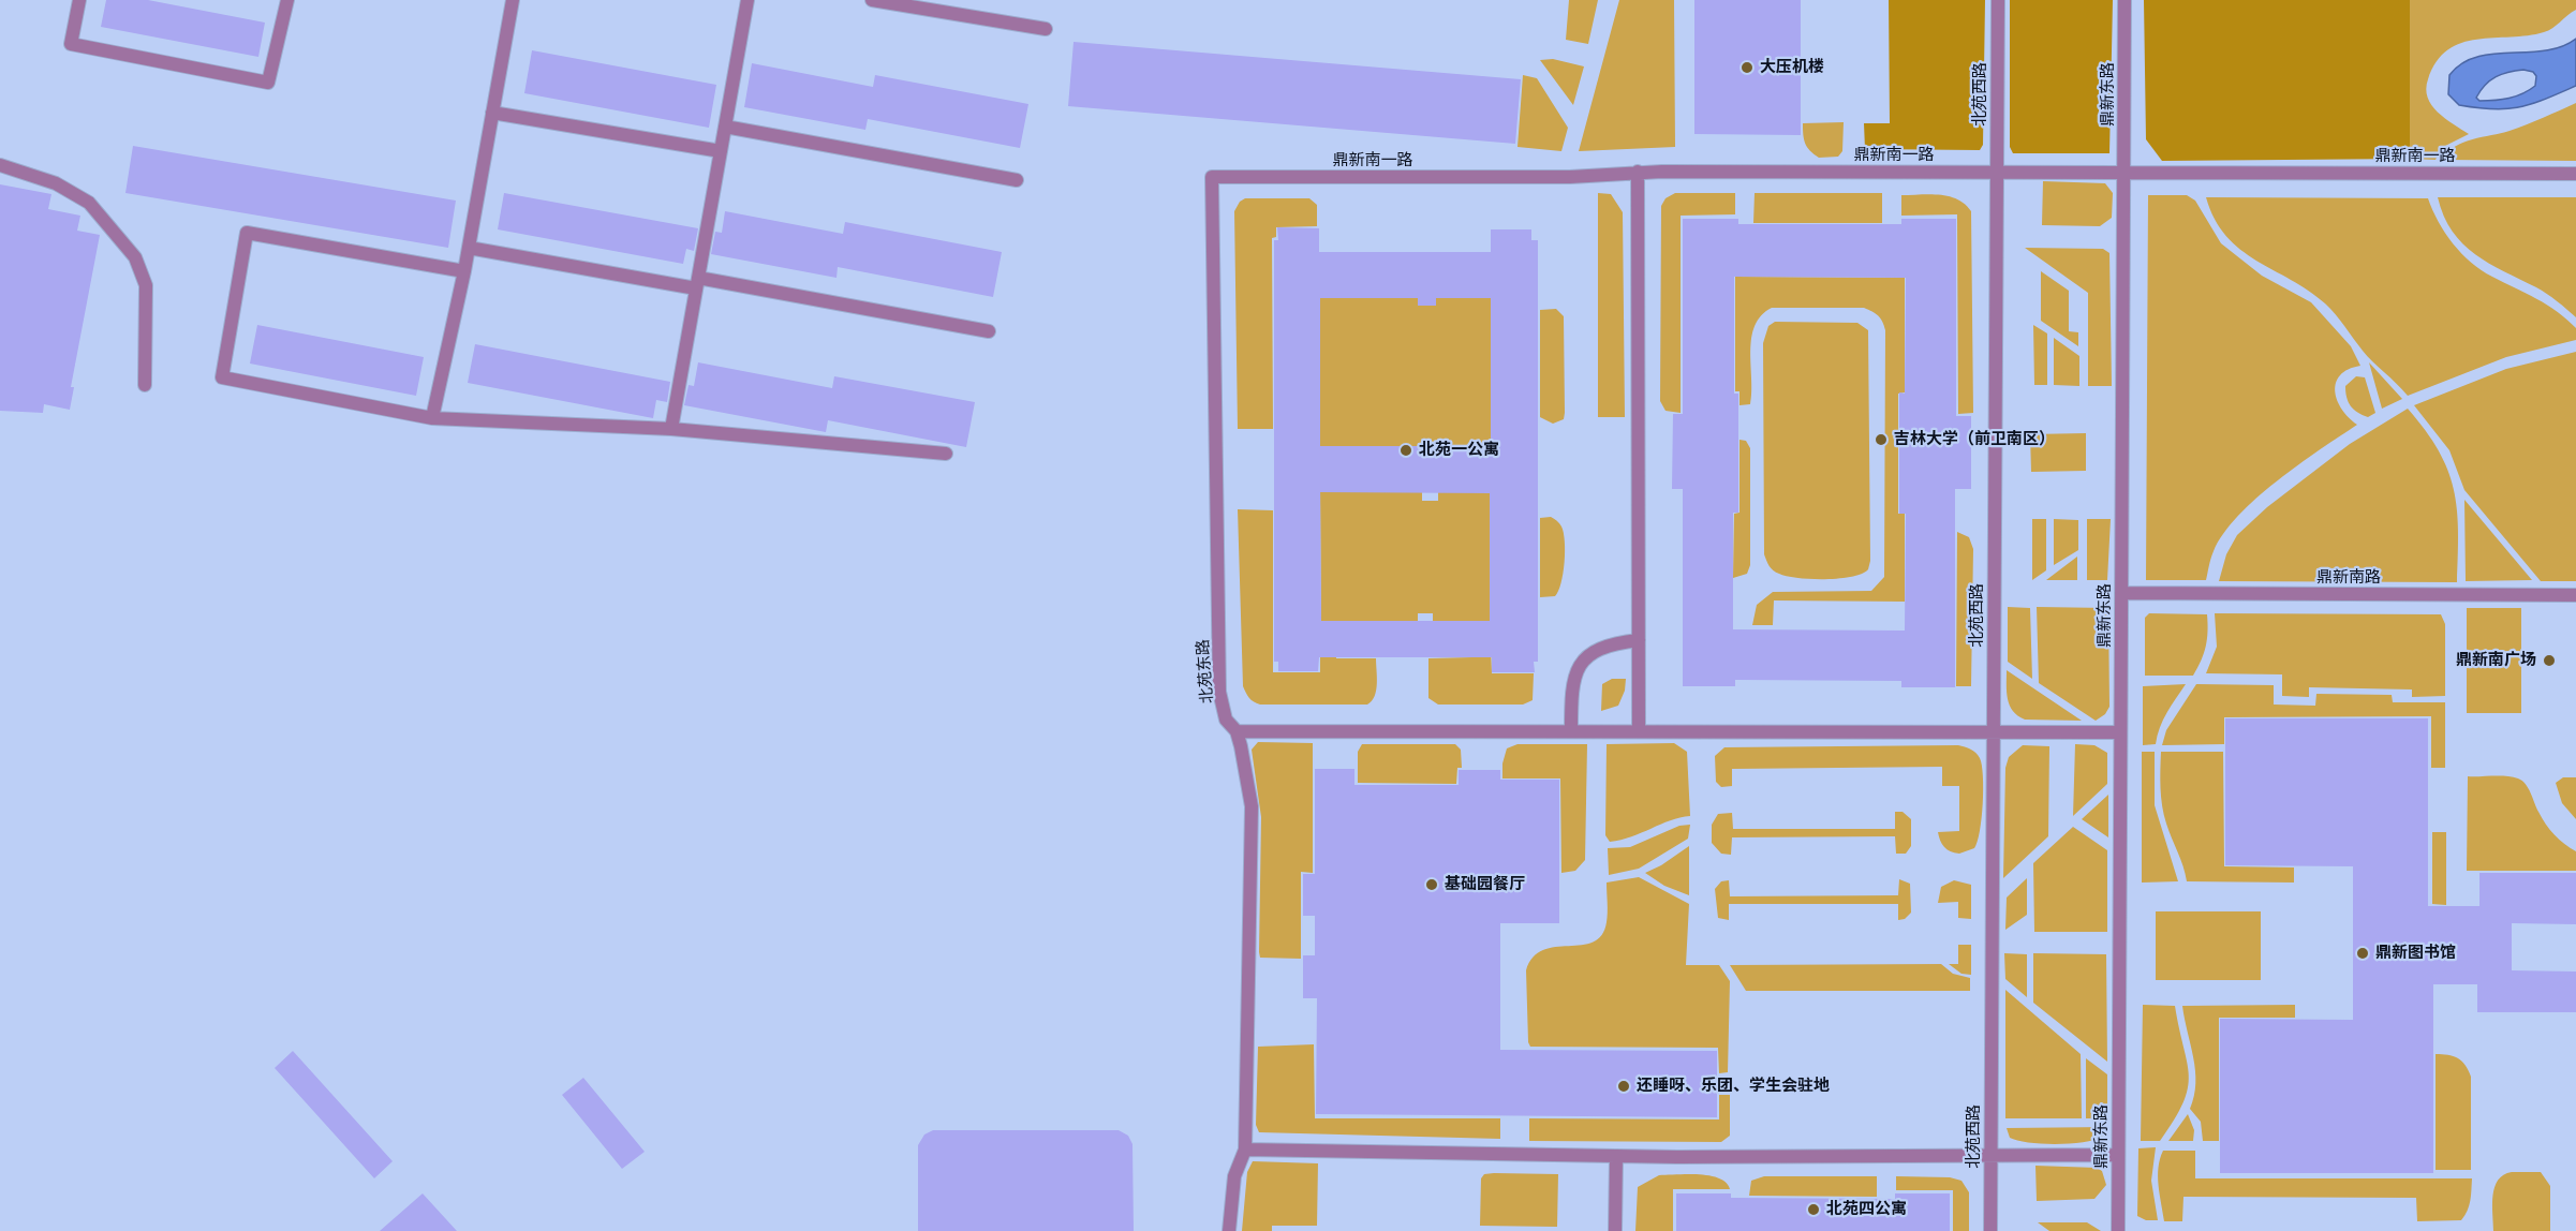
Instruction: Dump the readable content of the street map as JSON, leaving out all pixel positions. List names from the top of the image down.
{
  "streets": {
    "lane": [
      "北苑西路",
      "鼎新东路",
      "鼎新南一路",
      "鼎新南路",
      "北苑东路"
    ]
  },
  "crossings": [
    ["北苑西路", "鼎新南一路"],
    ["鼎新东路", "鼎新南一路"],
    ["鼎新东路", "鼎新南路"],
    ["鼎新南一路", "北苑东路"]
  ],
  "places": [
    "大压机楼",
    "吉林大学（前卫南区）",
    "北苑一公寓",
    "鼎新南广场",
    "基础园餐厅",
    "鼎新图书馆",
    "还睡呀、乐团、学生会驻地",
    "北苑四公寓"
  ]
}
